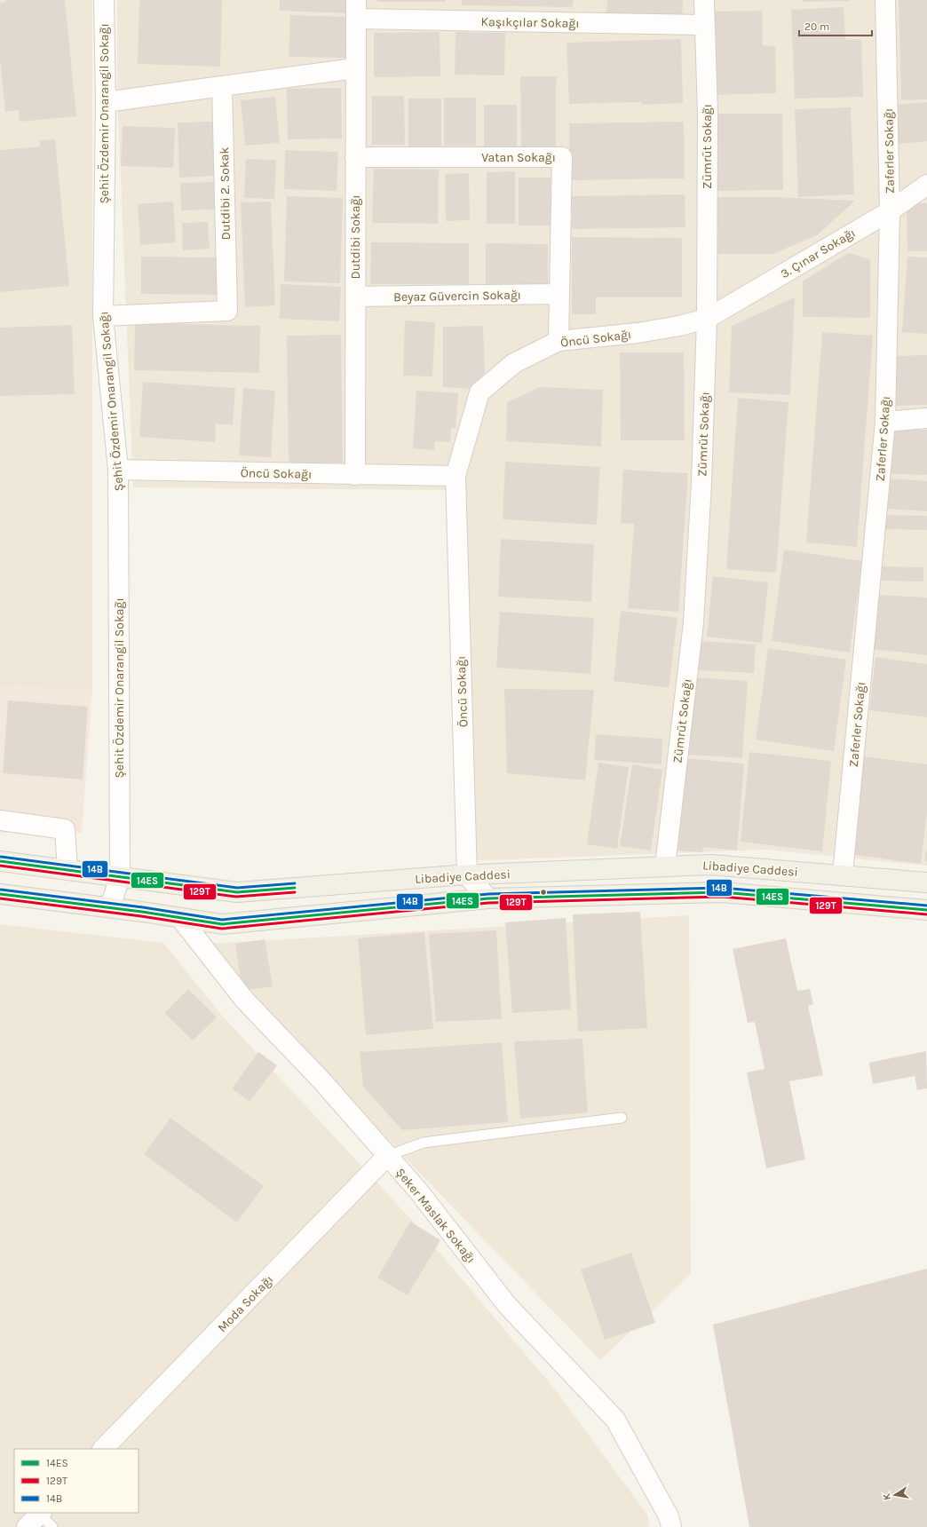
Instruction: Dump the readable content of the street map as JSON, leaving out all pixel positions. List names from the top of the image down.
{
  "streets": {
    "main road": ["Libadiye Caddesi"],
    "street": [
      "Kaşıkçılar Sokağı",
      "Şehit Özdemir Onarangil Sokağı",
      "Zümrüt Sokağı",
      "Zaferler Sokağı",
      "Vatan Sokağı",
      "Dutdibi 2. Sokak",
      "Dutdibi Sokağı",
      "3. Çınar Sokağı",
      "Beyaz Güvercin Sokağı",
      "Öncü Sokağı",
      "Şeker Maslak Sokağı",
      "Moda Sokağı"
    ]
  },
  "crossings": [
    ["Kaşıkçılar Sokağı", "Zümrüt Sokağı"],
    ["Kaşıkçılar Sokağı", "Dutdibi Sokağı"],
    ["Şehit Özdemir Onarangil Sokağı", "Dutdibi 2. Sokak"],
    ["Şehit Özdemir Onarangil Sokağı", "Öncü Sokağı"],
    ["Şehit Özdemir Onarangil Sokağı", "Libadiye Caddesi"],
    ["Zümrüt Sokağı", "3. Çınar Sokağı"],
    ["Zümrüt Sokağı", "Öncü Sokağı"],
    ["Zümrüt Sokağı", "Libadiye Caddesi"],
    ["Zaferler Sokağı", "3. Çınar Sokağı"],
    ["Zaferler Sokağı", "Libadiye Caddesi"],
    ["Vatan Sokağı", "Dutdibi Sokağı"],
    ["Vatan Sokağı", "Beyaz Güvercin Sokağı"],
    ["Vatan Sokağı", "Öncü Sokağı"],
    ["Dutdibi Sokağı", "Beyaz Güvercin Sokağı"],
    ["Dutdibi Sokağı", "Öncü Sokağı"],
    ["3. Çınar Sokağı", "Öncü Sokağı"],
    ["Öncü Sokağı", "Libadiye Caddesi"],
    ["Libadiye Caddesi", "Şeker Maslak Sokağı"],
    ["Şeker Maslak Sokağı", "Moda Sokağı"]
  ],
  "lines": ["transit line 14B", "transit line 14ES", "transit line 129T"],
  "legend": ["14ES", "129T", "14B"],
  "scale_bar": "20 m",
  "north": "left"
}
